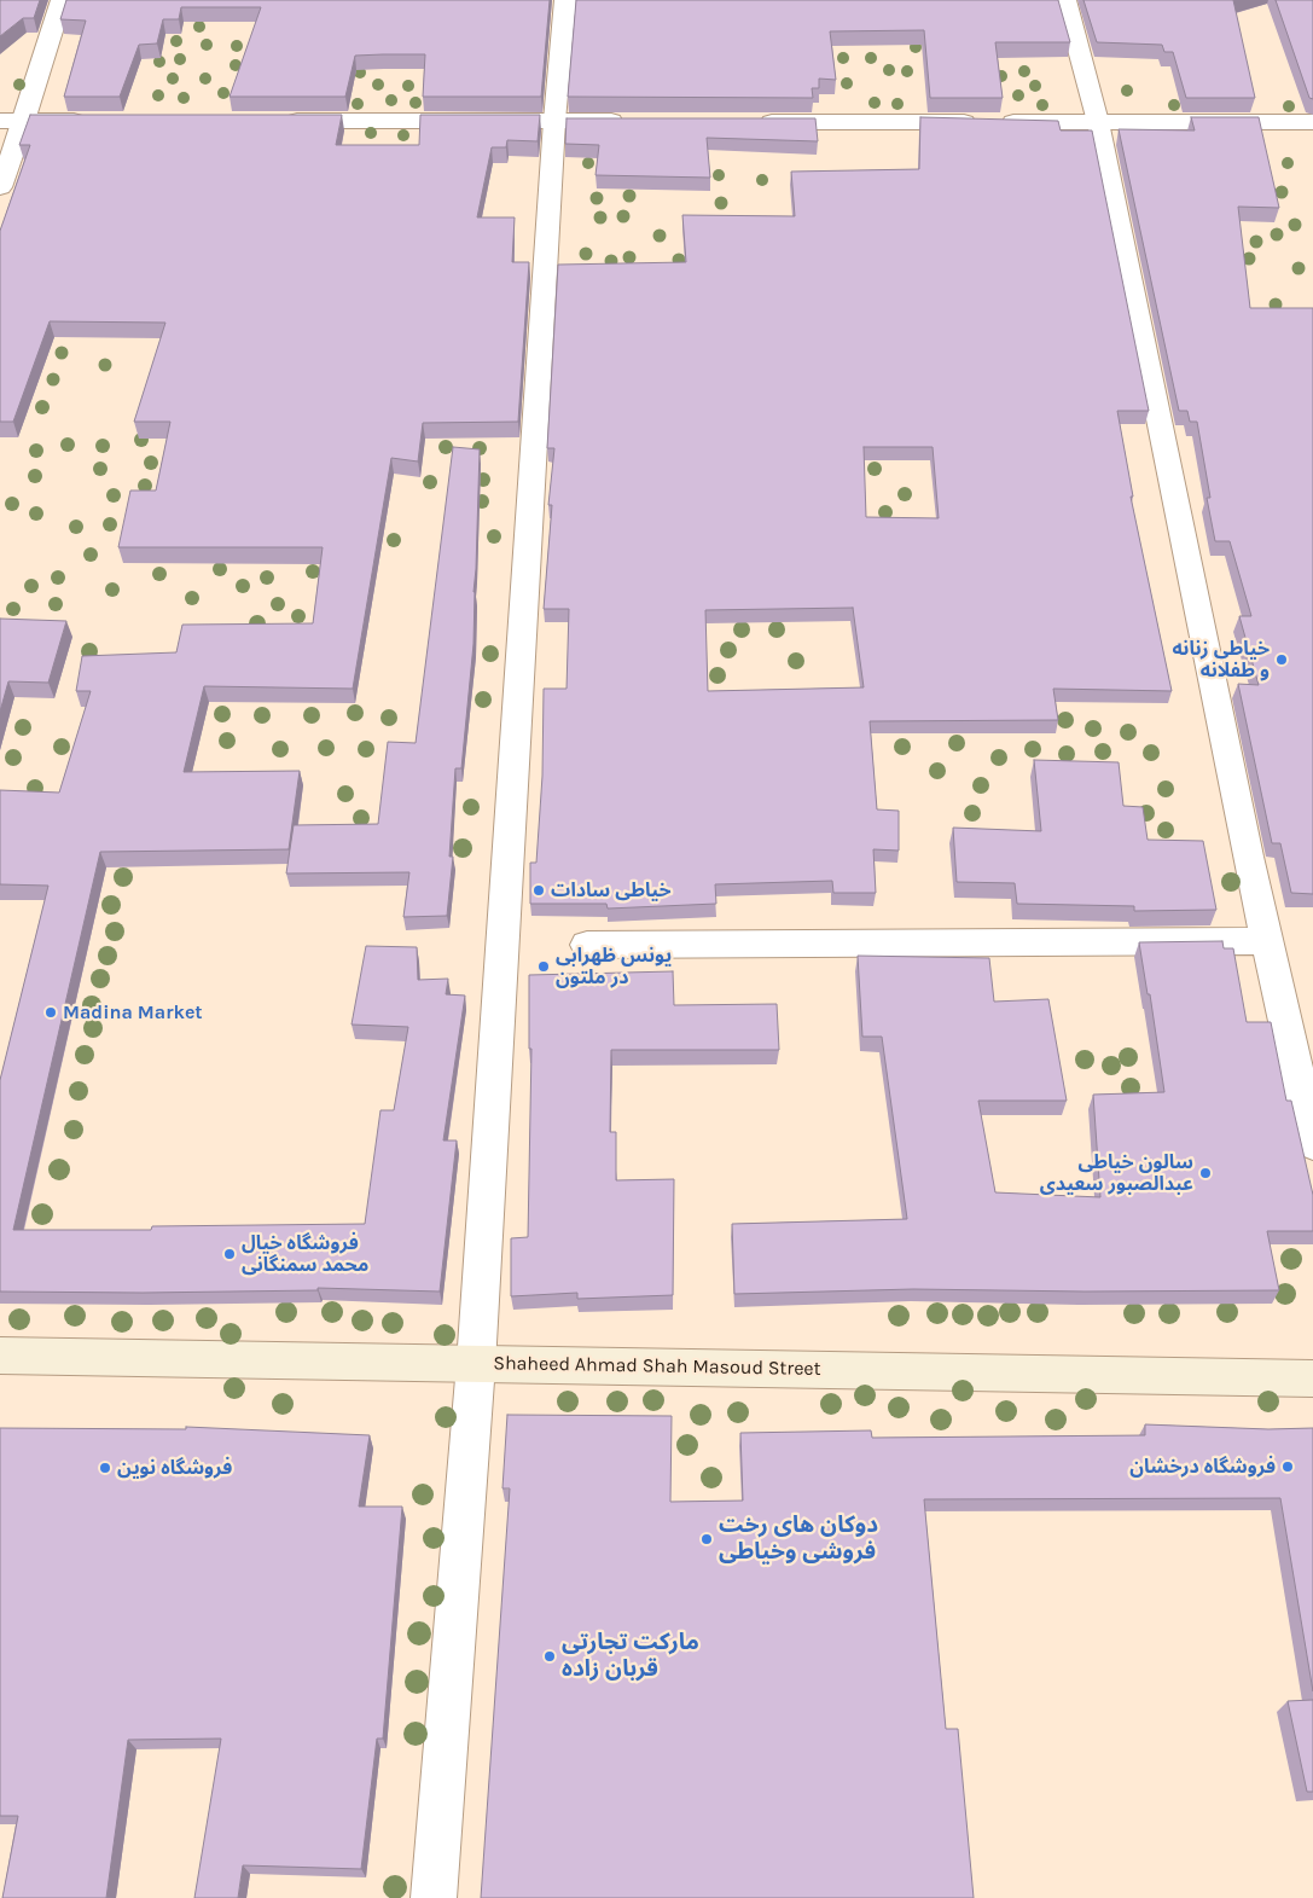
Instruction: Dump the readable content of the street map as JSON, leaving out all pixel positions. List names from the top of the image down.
{
  "streets": {
    "main road": ["Shaheed Ahmad Shah Masoud Street"]
  },
  "places": [
    "خیاطی زنانه و طفلانه",
    "خیاطی سادات",
    "یونس ظهرابی در ملتون",
    "Madina Market",
    "سالون خیاطی عبدالصبور سعیدی",
    "فروشگاه خیال محمد سمنگانی",
    "فروشگاه درخشان",
    "فروشگاه نوین",
    "دوکان های رخت فروشی وخیاطی",
    "مارکت تجارتی قربان زاده"
  ]
}
